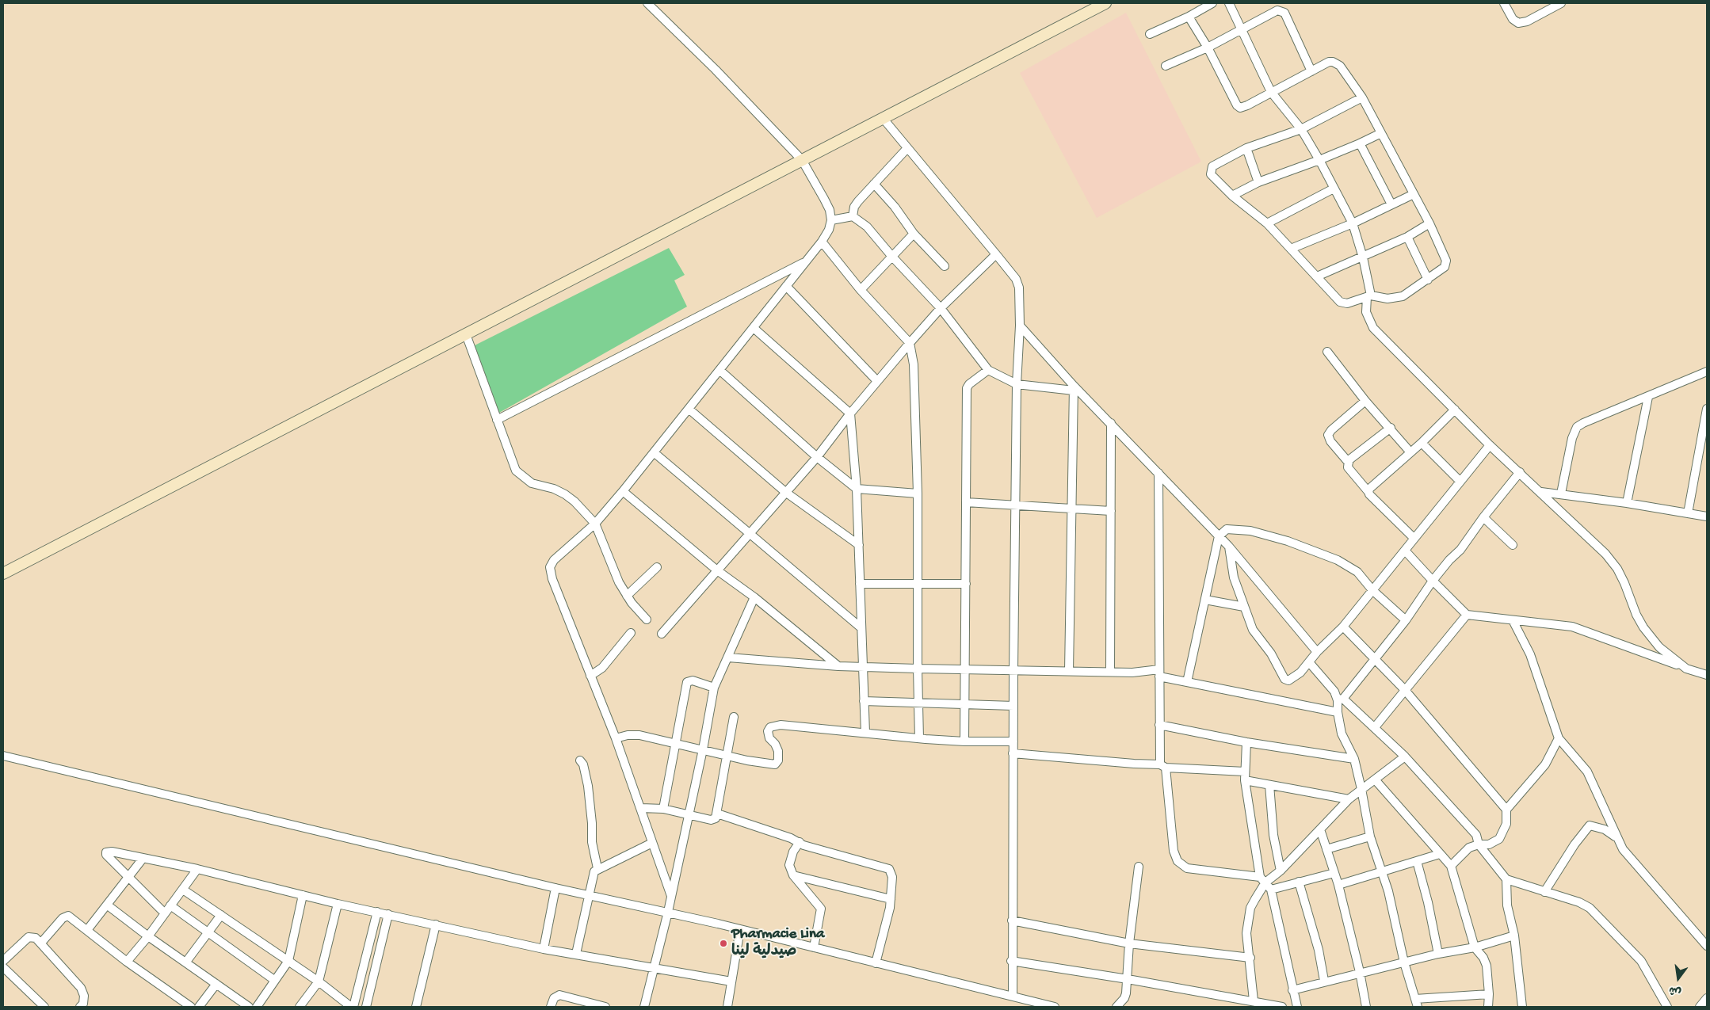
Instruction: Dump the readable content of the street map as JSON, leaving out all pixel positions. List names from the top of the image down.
{
  "places": ["Pharmacie Lina صيدلية لينا"],
  "north": "bottom"
}
